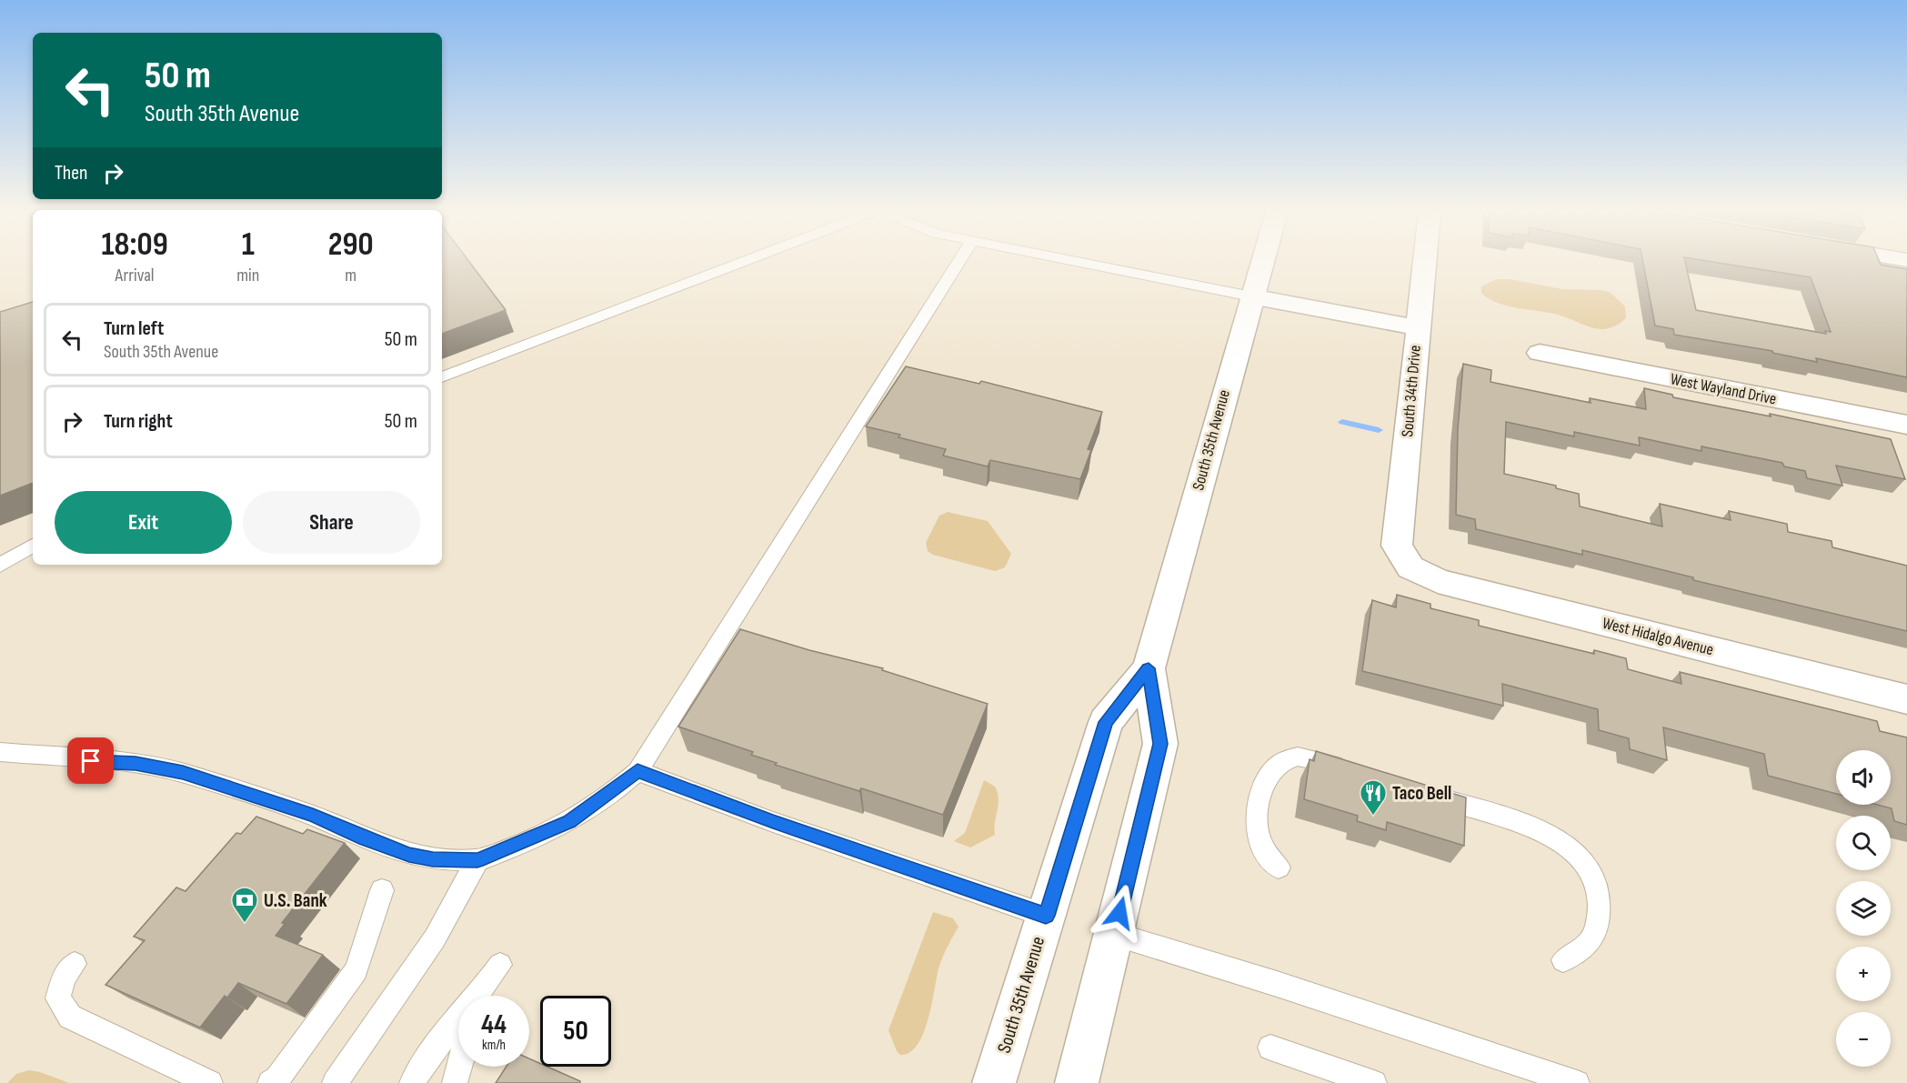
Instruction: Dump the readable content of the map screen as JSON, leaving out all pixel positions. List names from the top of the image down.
{
  "streets": {
    "street": [
      "West Wayland Drive",
      "South 34th Drive",
      "South 35th Avenue",
      "West Hidalgo Avenue"
    ]
  },
  "crossings": [
    ["South 34th Drive", "West Hidalgo Avenue"]
  ],
  "places": {
    "restaurant": ["Taco Bell"],
    "bank": ["U.S. Bank"]
  },
  "page": {
    "turn": ["50 m", "South 35th Avenue"],
    "then": "Then",
    "eta": [
      "18:09",
      "Arrival",
      "1",
      "min",
      "290",
      "m"
    ],
    "list": [
      {
        "name": "Turn left",
        "note": "South 35th Avenue",
        "value": "50 m"
      },
      {
        "name": "Turn right",
        "value": "50 m"
      }
    ],
    "buttons": ["Exit", "Share"],
    "map_buttons": ["+", "−"],
    "speed": "44 km/h",
    "limit": "50"
  }
}
